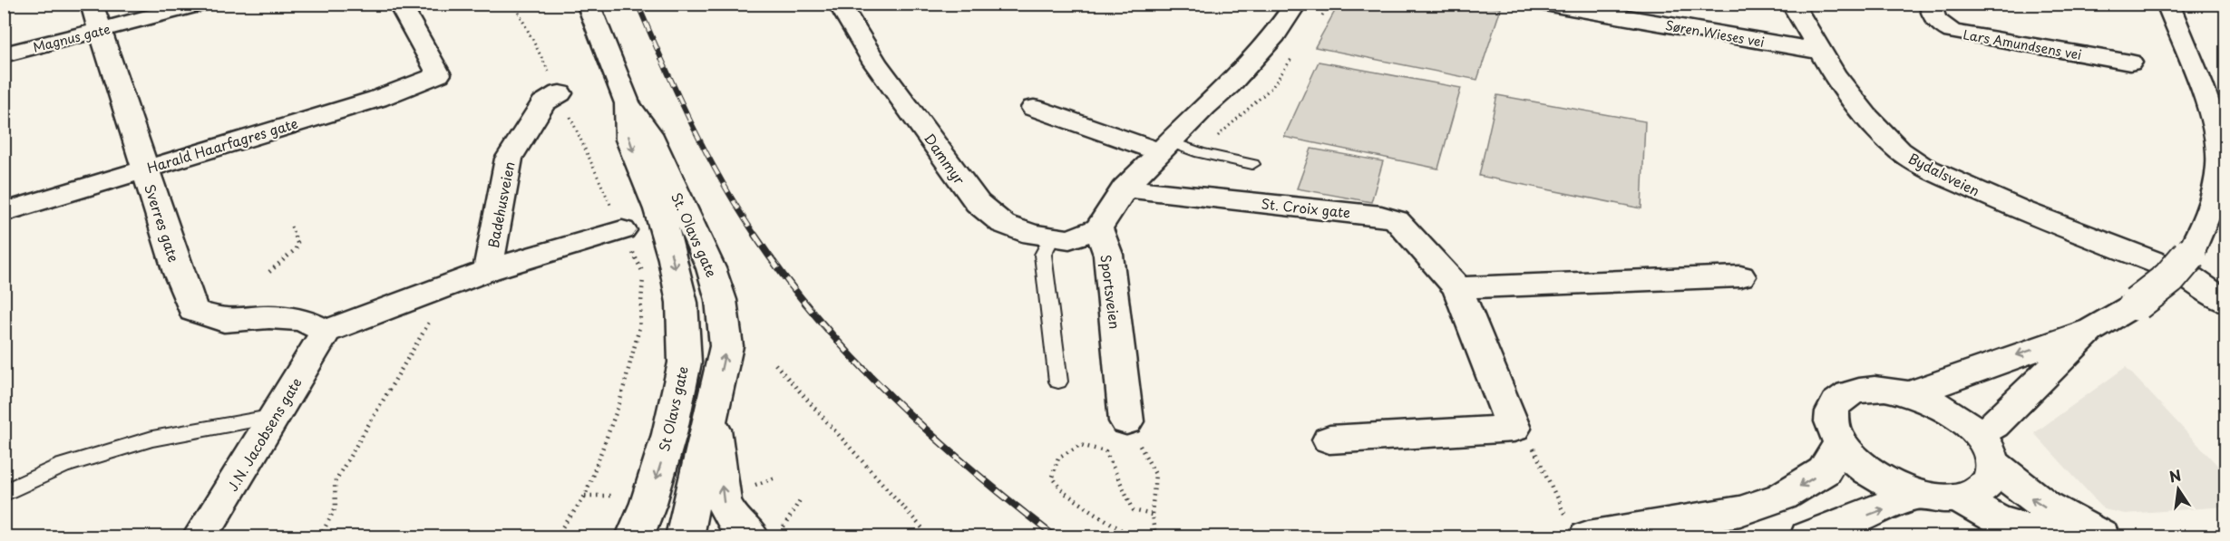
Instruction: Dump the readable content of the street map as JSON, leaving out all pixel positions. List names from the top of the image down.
{
  "streets": {
    "main road": [
      "Søren Wieses vei",
      "Magnus gate",
      "Lars Amundsens vei",
      "Harald Haarfagres gate",
      "Dammyr",
      "Bydalsveien",
      "Badehusveien",
      "St. Croix gate",
      "Sverres gate",
      "St. Olavs gate",
      "Sportsveien",
      "St Olavs gate",
      "J.N. Jacobsens gate"
    ]
  },
  "crossings": [
    ["Søren Wieses vei", "Bydalsveien"],
    ["Magnus gate", "Sverres gate"],
    ["Harald Haarfagres gate", "Sverres gate"],
    ["Dammyr", "Sportsveien"],
    ["Badehusveien", "Sverres gate"],
    ["Badehusveien", "J.N. Jacobsens gate"],
    ["Sverres gate", "J.N. Jacobsens gate"],
    ["St. Olavs gate", "St Olavs gate"]
  ],
  "one_way": ["St Olavs gate"],
  "north": "top"
}
